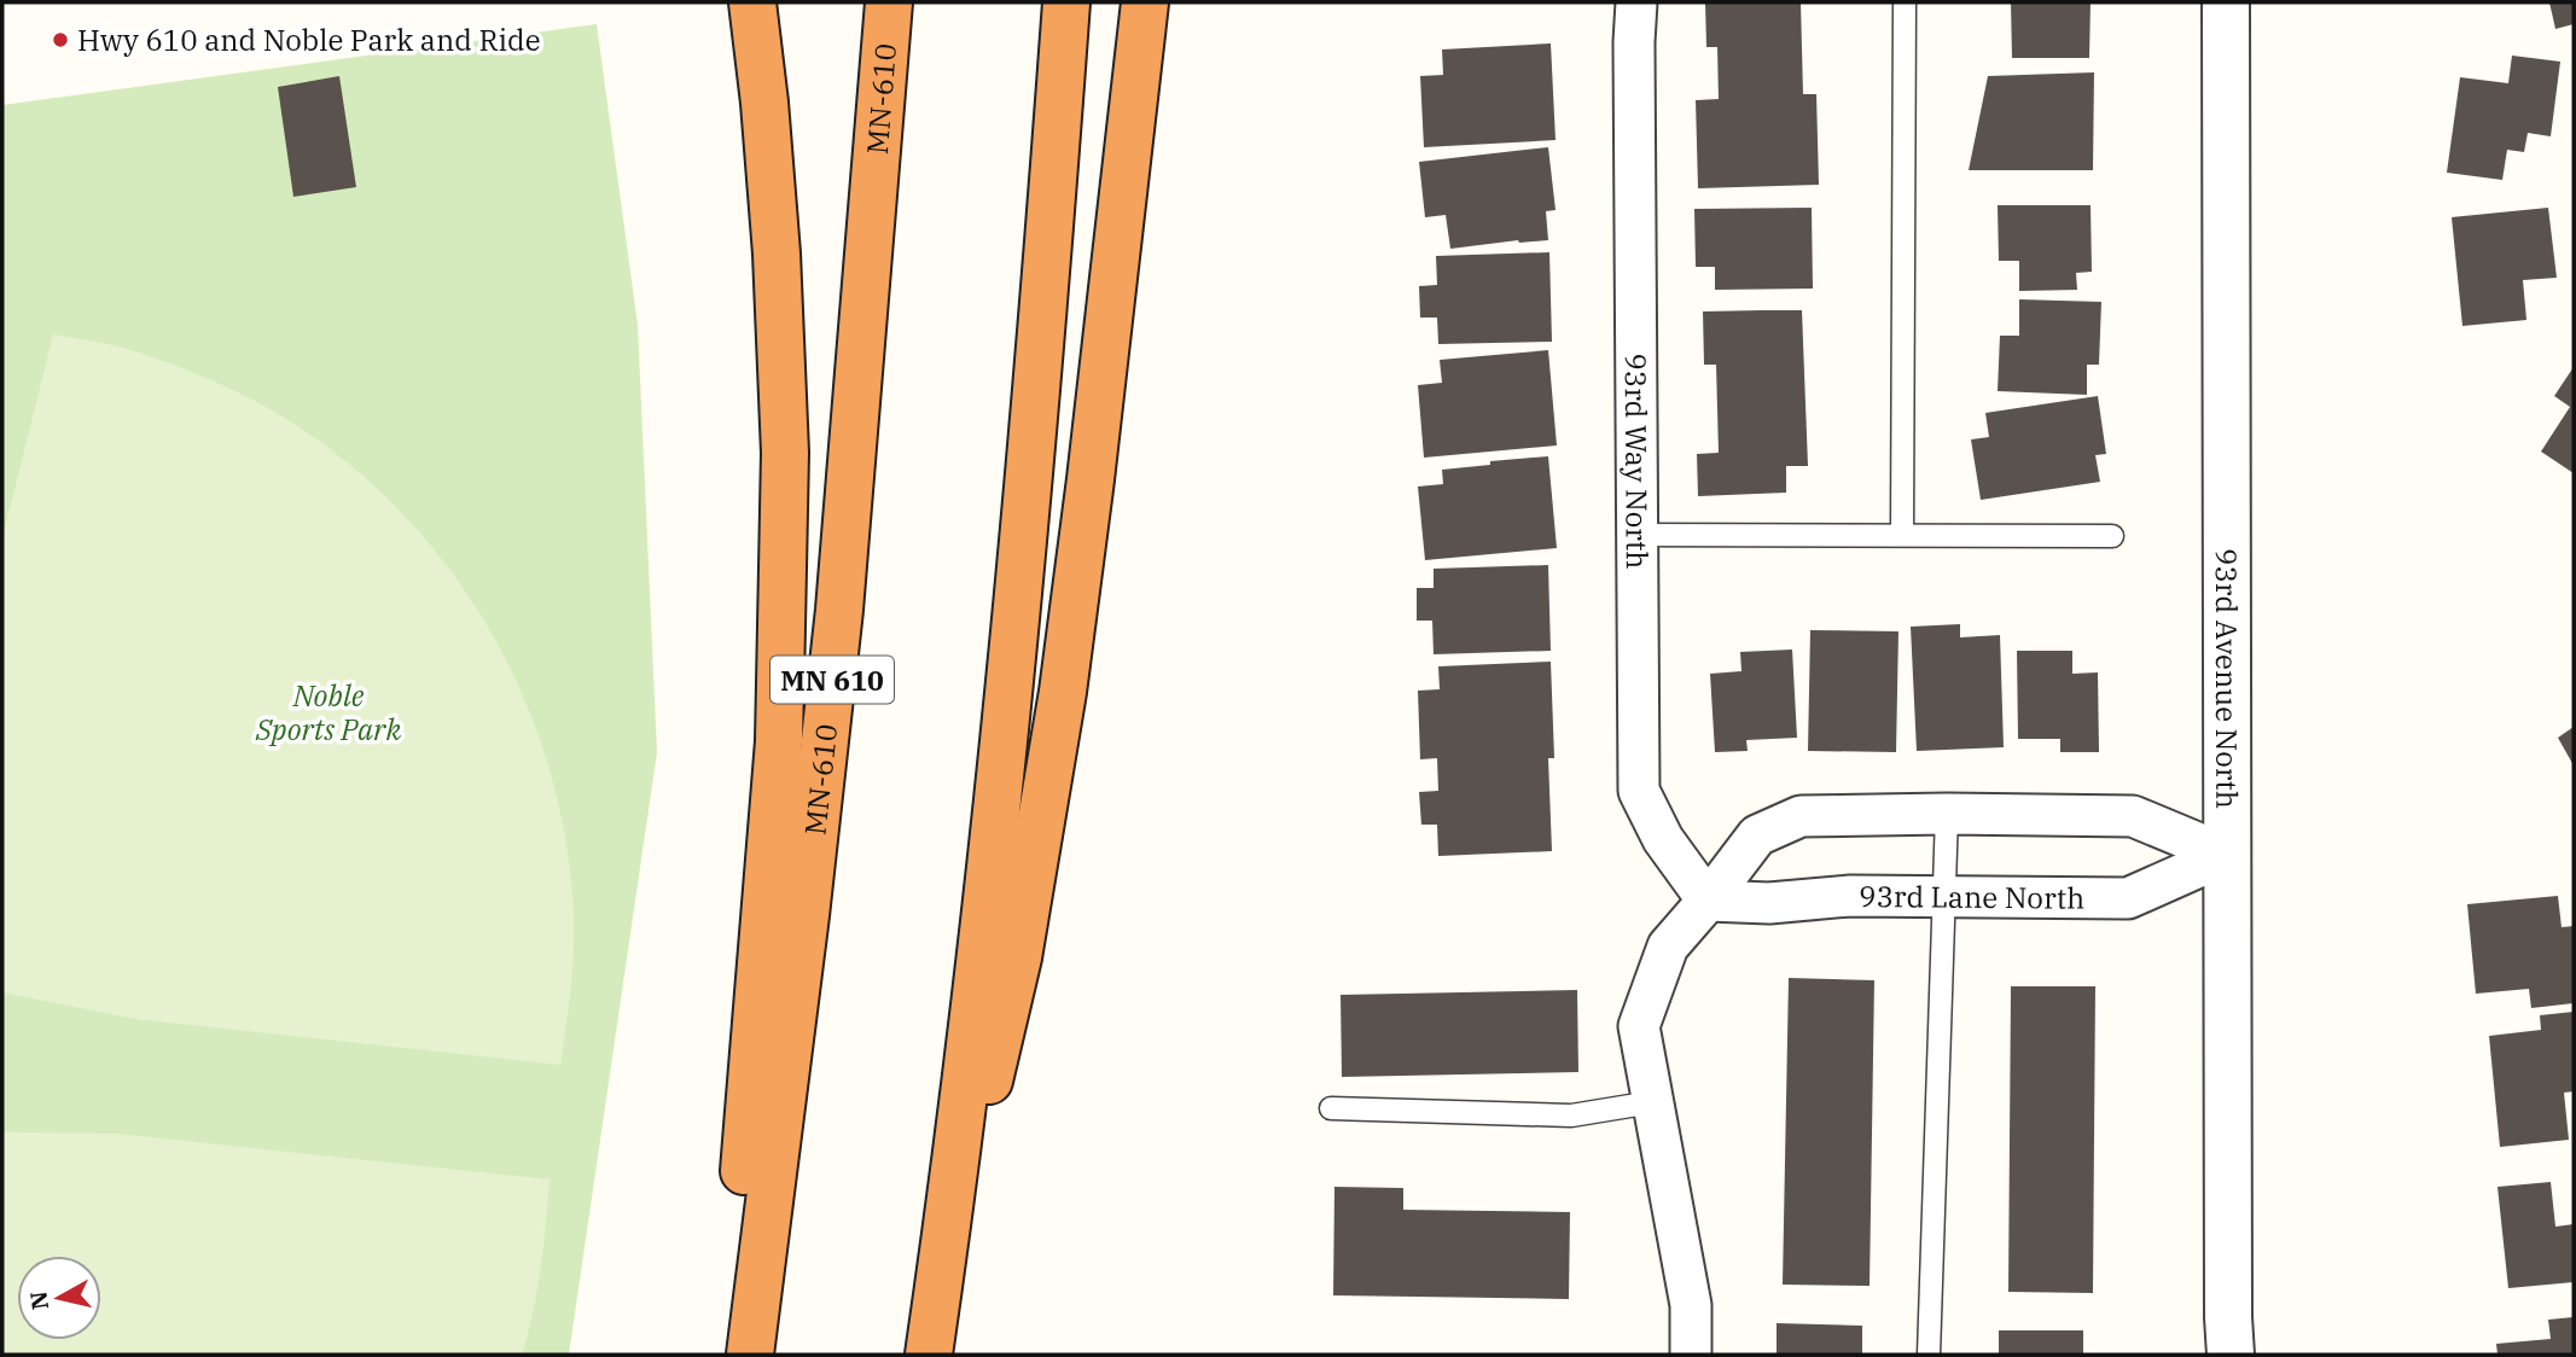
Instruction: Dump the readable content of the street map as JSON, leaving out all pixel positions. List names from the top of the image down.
{
  "streets": {
    "highway": ["MN-610", "MN 610"],
    "street": ["93rd Way North", "93rd Avenue North", "93rd Lane North"]
  },
  "crossings": [
    ["93rd Way North", "93rd Lane North"],
    ["93rd Avenue North", "93rd Lane North"]
  ],
  "parks": ["Noble Sports Park"],
  "places": ["Hwy 610 and Noble Park and Ride"],
  "north": "left"
}
